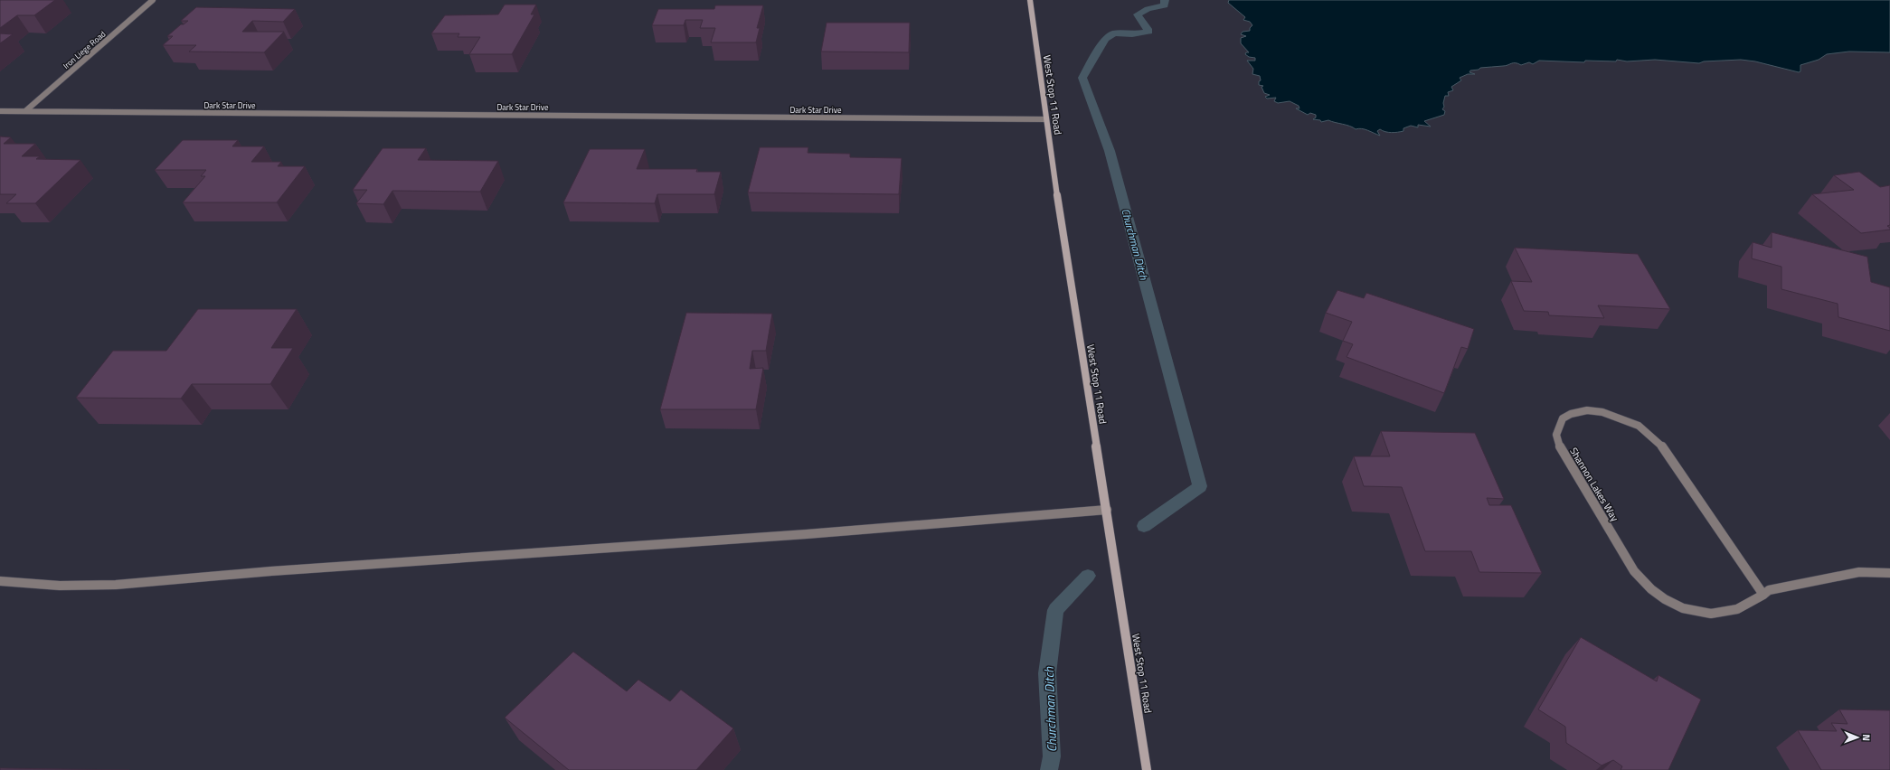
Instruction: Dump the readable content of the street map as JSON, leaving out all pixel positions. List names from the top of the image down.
{
  "streets": {
    "main road": ["West Stop 11 Road"],
    "street": ["Iron Liege Road", "Dark Star Drive", "Shannon Lakes Way"]
  },
  "crossings": [
    ["Iron Liege Road", "Dark Star Drive"],
    ["West Stop 11 Road", "Dark Star Drive"]
  ],
  "water": ["Churchman Ditch"],
  "north": "right"
}
